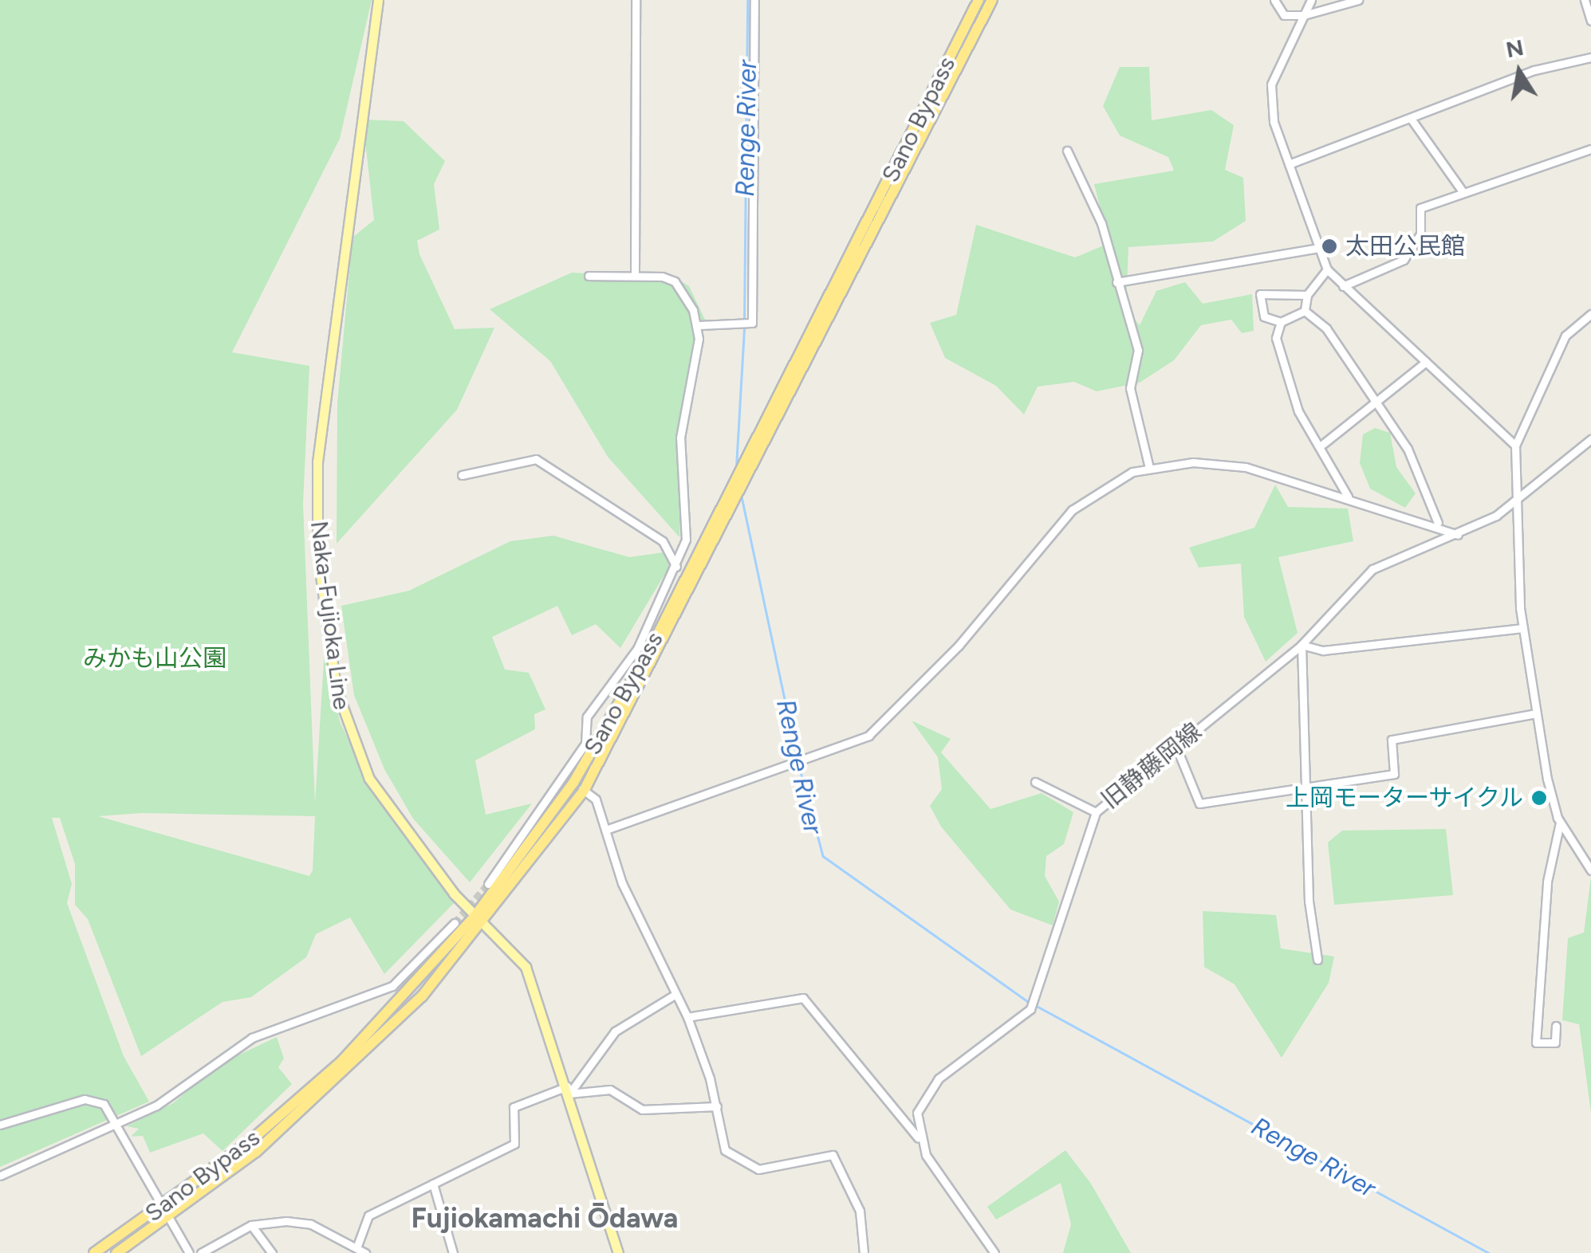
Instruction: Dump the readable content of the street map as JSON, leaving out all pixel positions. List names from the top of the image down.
{
  "streets": {
    "highway": ["Sano Bypass"],
    "main road": ["Naka-Fujioka Line"],
    "street": ["旧静藤岡線"]
  },
  "crossings": [
    ["Sano Bypass", "Naka-Fujioka Line"]
  ],
  "districts": ["Fujiokamachi Ōdawa"],
  "water": ["Renge River"],
  "parks": ["みかも山公園"],
  "places": ["太田公民館", "上岡モーターサイクル"],
  "north": "top"
}
